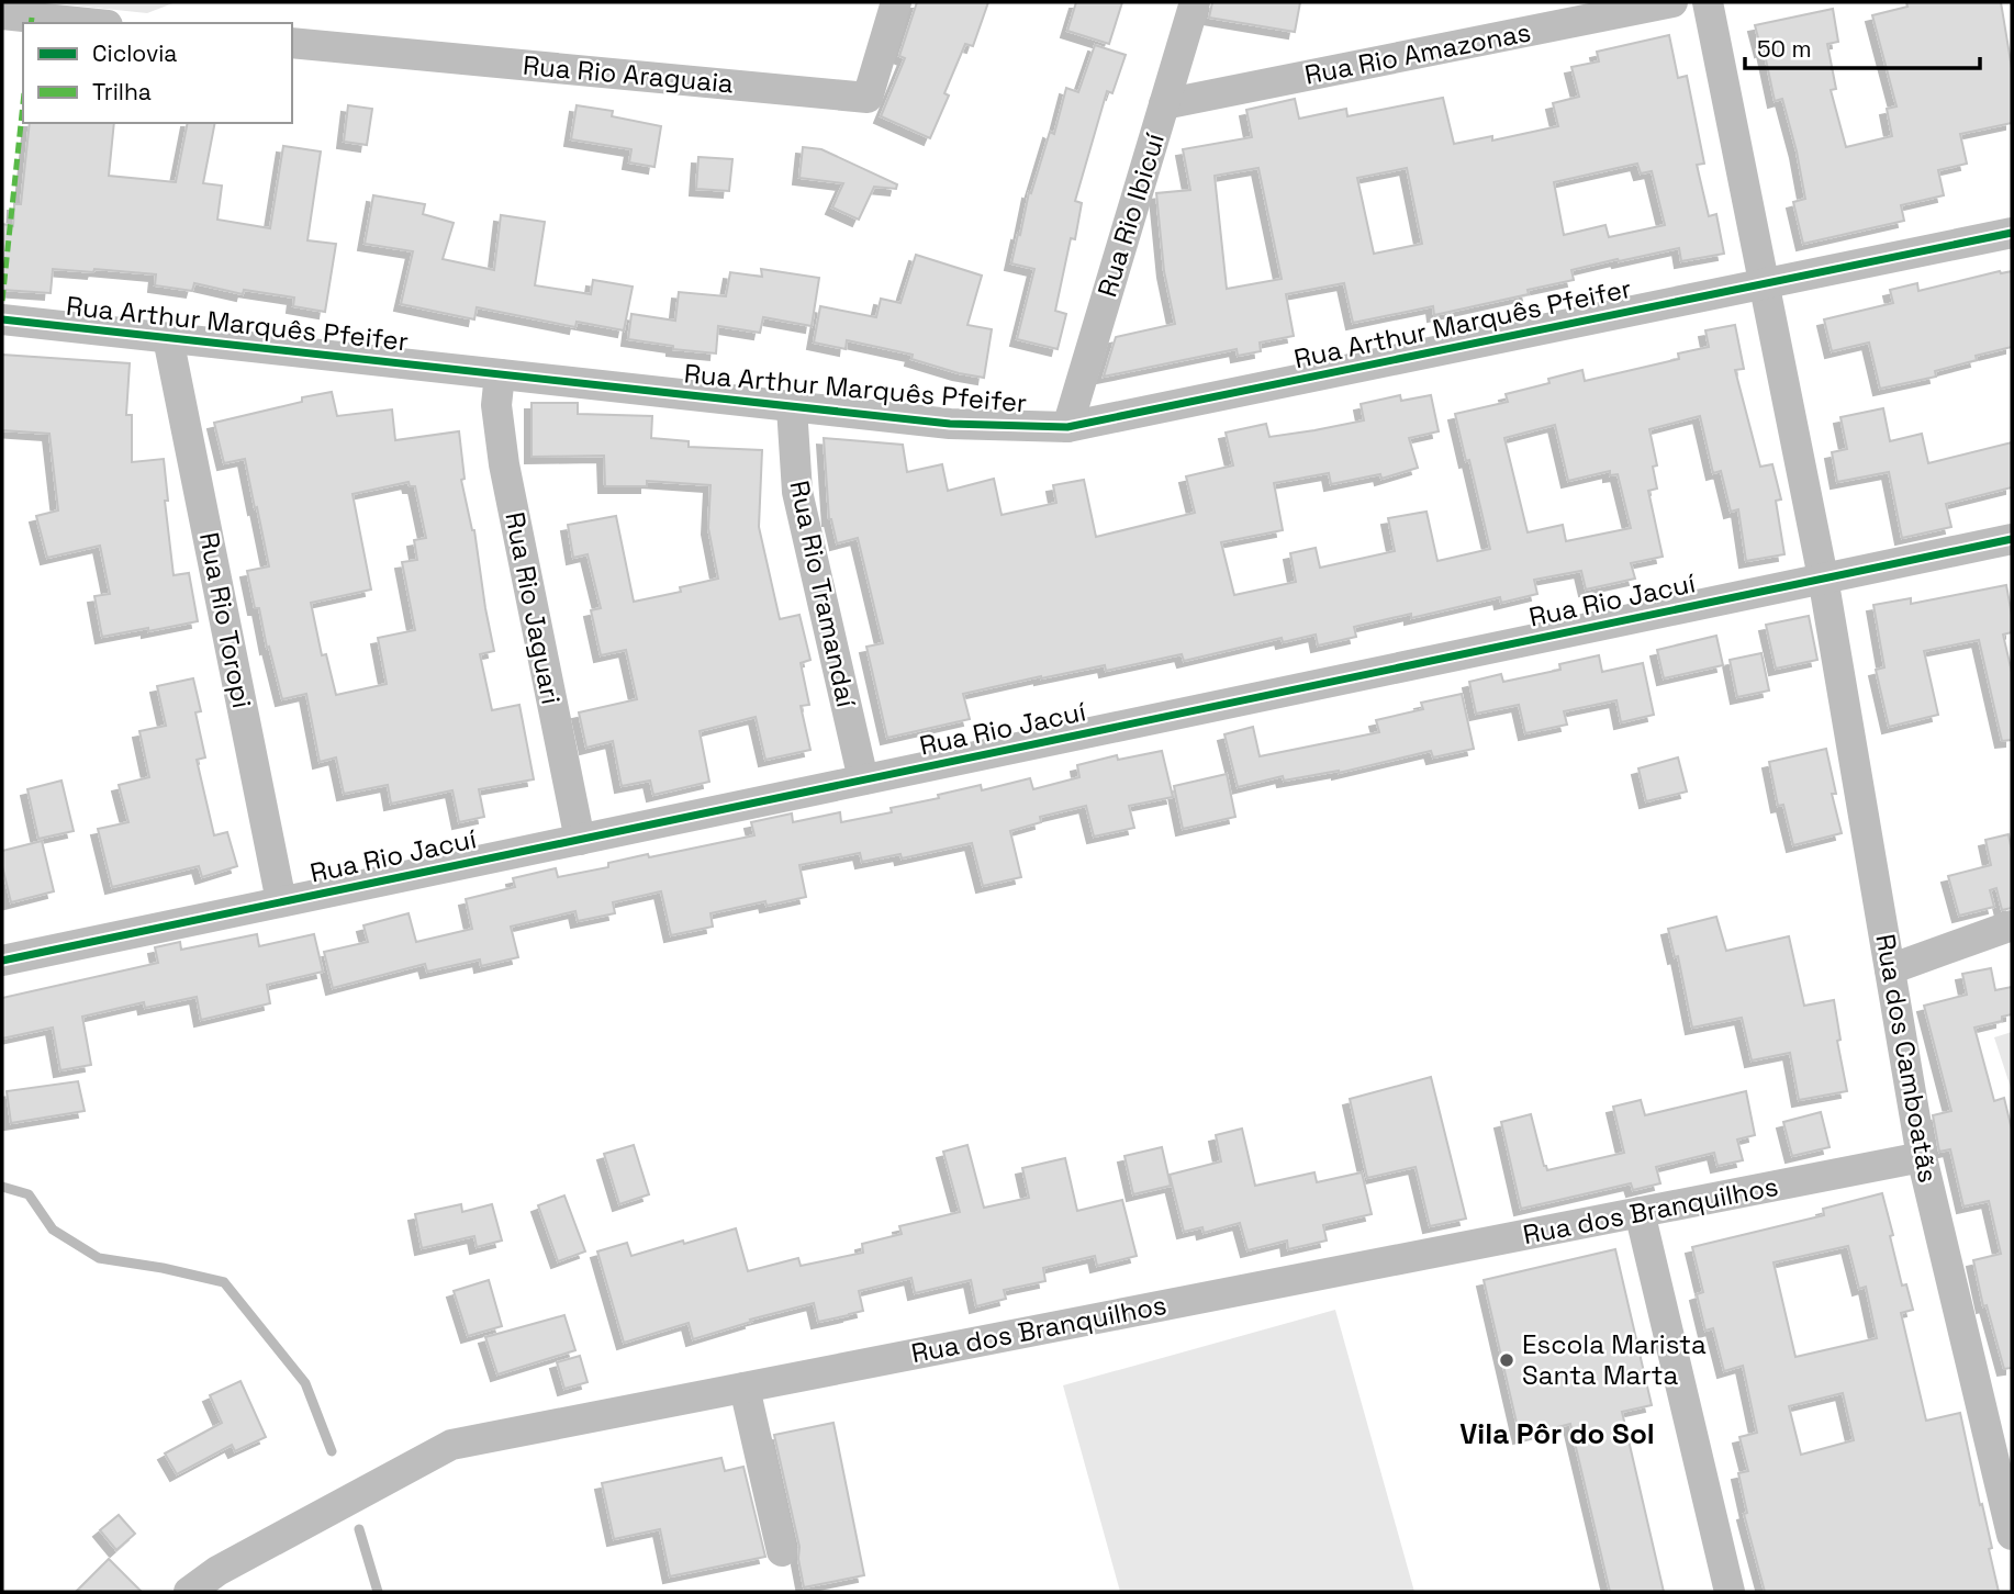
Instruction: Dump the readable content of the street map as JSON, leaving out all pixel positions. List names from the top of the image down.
{
  "streets": {
    "street": [
      "Rua Rio Amazonas",
      "Rua Rio Araguaia",
      "Rua Rio Ibicuí",
      "Rua Arthur Marquês Pfeifer",
      "Rua Rio Tramandaí",
      "Rua Rio Jacuí",
      "Rua Rio Jaguari",
      "Rua Rio Toropi",
      "Rua dos Camboatãs",
      "Rua dos Branquilhos"
    ]
  },
  "crossings": [
    ["Rua Rio Amazonas", "Rua Rio Ibicuí"],
    ["Rua Rio Ibicuí", "Rua Arthur Marquês Pfeifer"],
    ["Rua Arthur Marquês Pfeifer", "Rua Rio Tramandaí"],
    ["Rua Arthur Marquês Pfeifer", "Rua Rio Jaguari"],
    ["Rua Arthur Marquês Pfeifer", "Rua Rio Toropi"],
    ["Rua Arthur Marquês Pfeifer", "Rua dos Camboatãs"],
    ["Rua Rio Tramandaí", "Rua Rio Jacuí"],
    ["Rua Rio Jacuí", "Rua Rio Jaguari"],
    ["Rua Rio Jacuí", "Rua Rio Toropi"],
    ["Rua Rio Jacuí", "Rua dos Camboatãs"],
    ["Rua dos Camboatãs", "Rua dos Branquilhos"]
  ],
  "districts": ["Vila Pôr do Sol"],
  "places": ["Escola Marista Santa Marta"],
  "legend": ["Ciclovia", "Trilha"],
  "scale_bar": "50 m"
}
